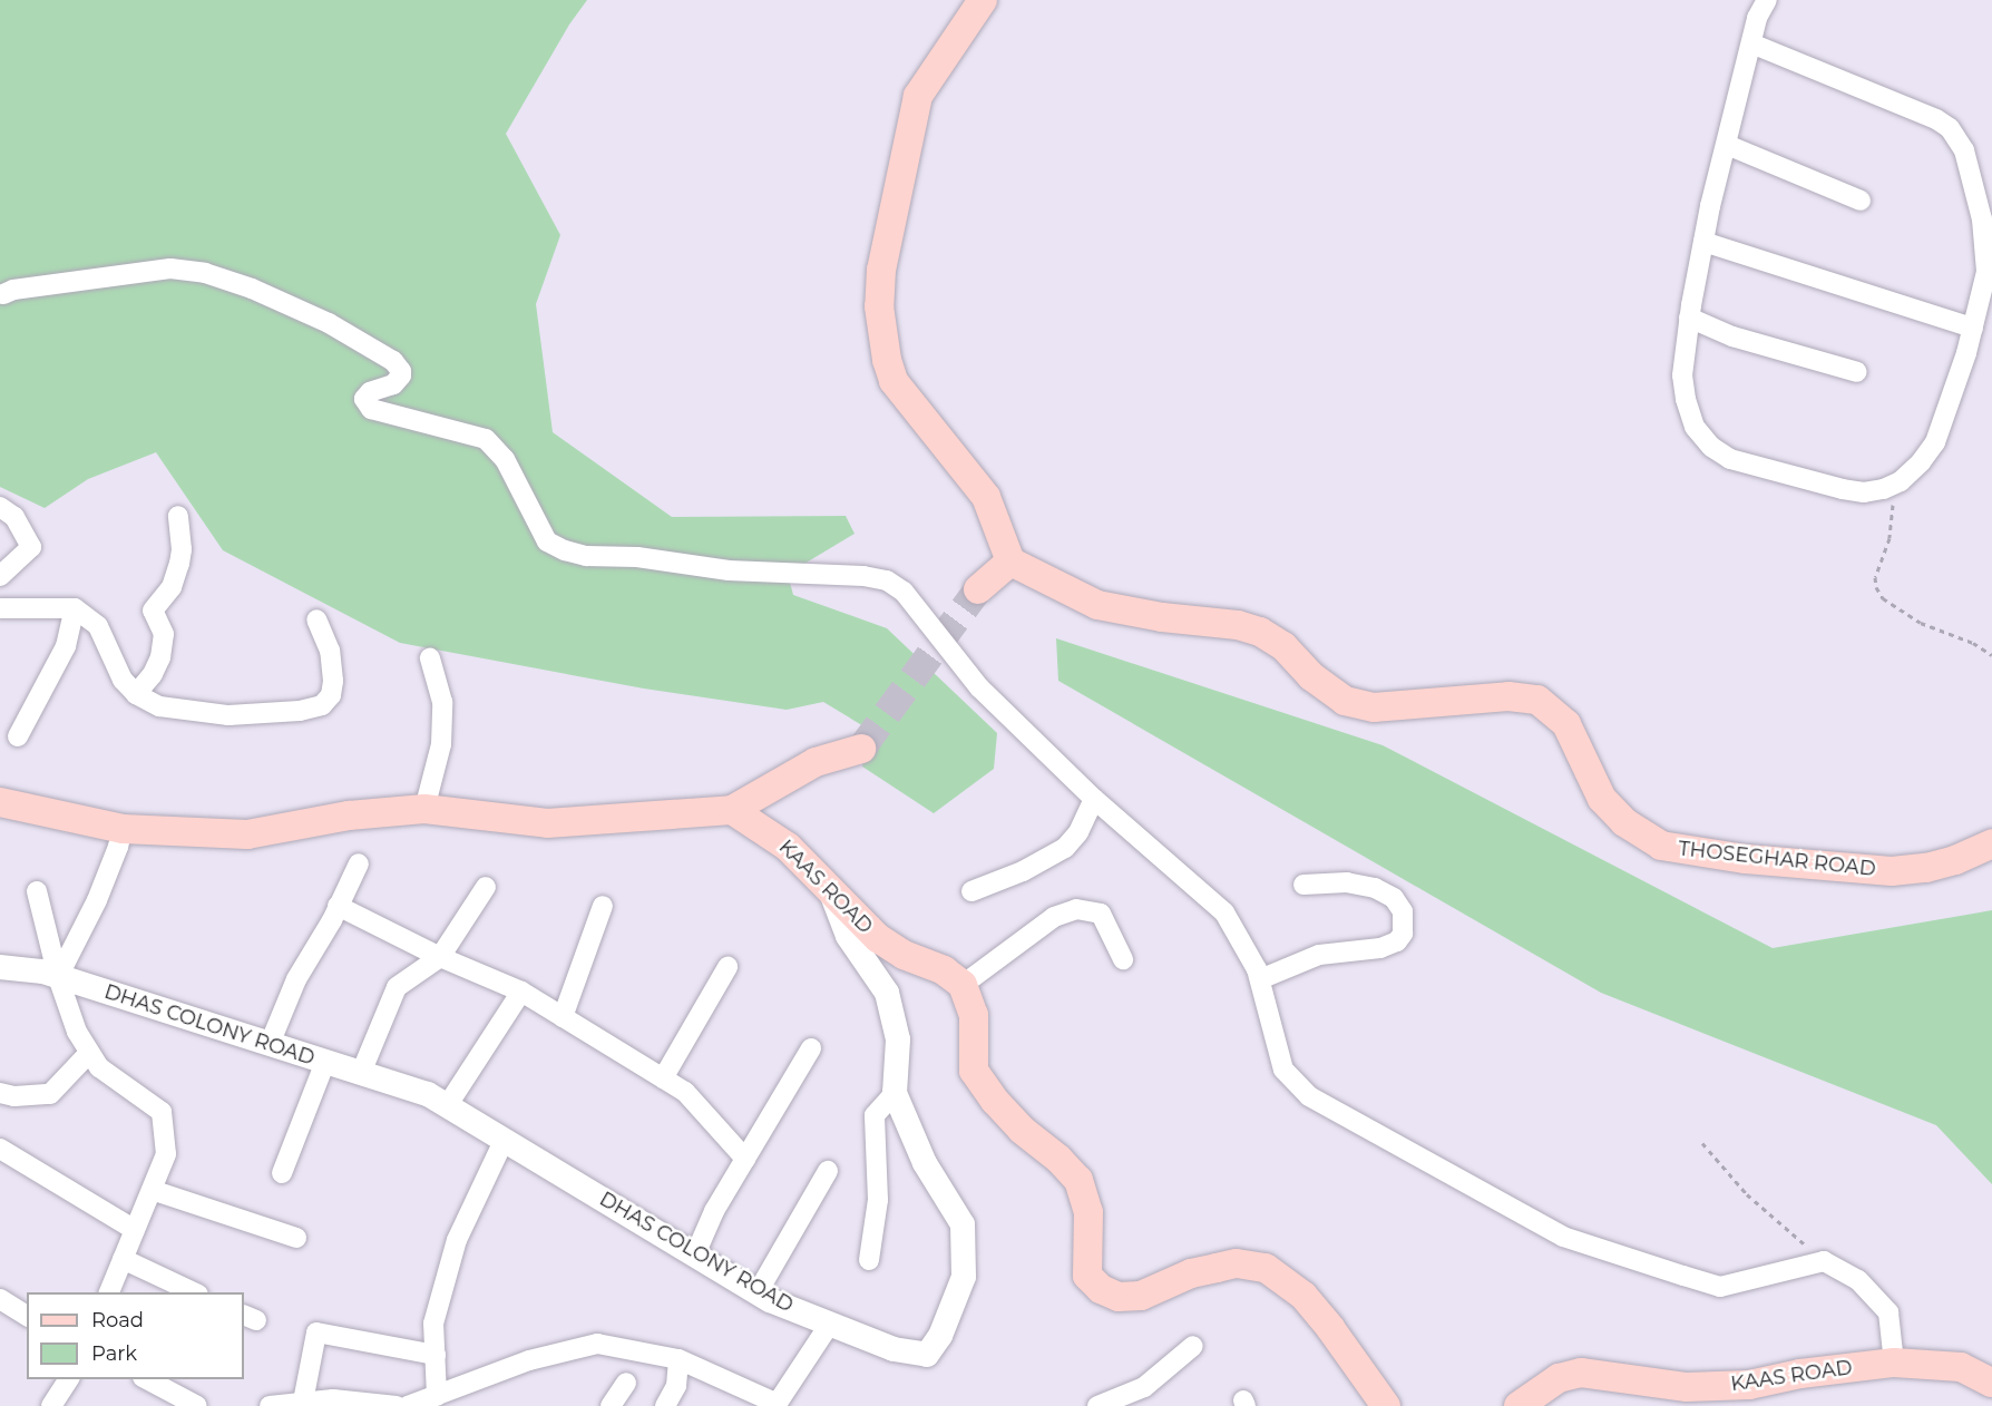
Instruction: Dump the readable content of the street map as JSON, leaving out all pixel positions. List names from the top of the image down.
{
  "streets": {
    "main road": ["THOSEGHAR ROAD", "KAAS ROAD"],
    "street": ["DHAS COLONY ROAD"]
  },
  "crossings": [
    ["KAAS ROAD", "DHAS COLONY ROAD"]
  ],
  "legend": ["Road", "Park"]
}
